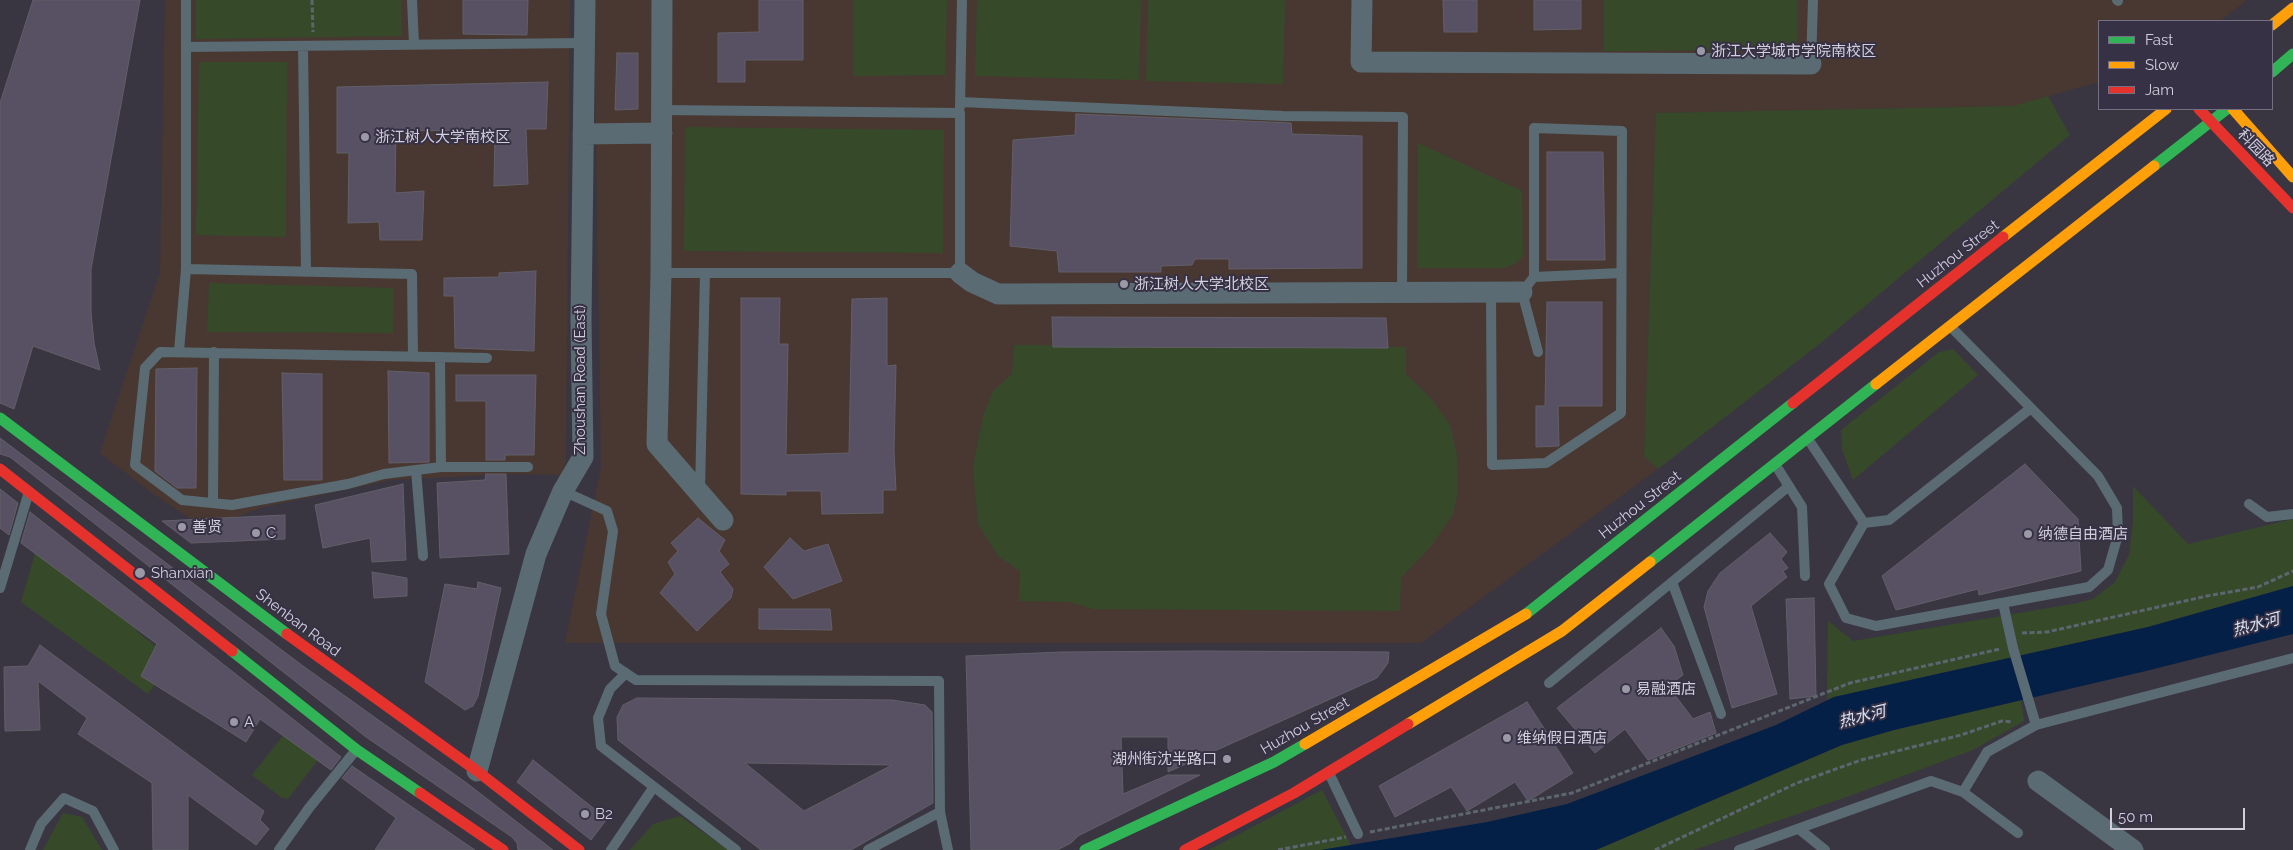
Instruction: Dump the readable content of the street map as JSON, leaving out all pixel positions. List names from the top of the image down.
{
  "streets": {
    "main road": ["科园路", "Huzhou Street", "Shenban Road"],
    "street": ["Zhoushan Road (East)"]
  },
  "crossings": [
    ["Zhoushan Road (East)", "Shenban Road"]
  ],
  "water": ["热水河"],
  "places": [
    "浙江大学城市学院南校区",
    "浙江树人大学南校区",
    "浙江树人大学北校区",
    "善贤",
    "C",
    "纳德自由酒店",
    "Shanxian",
    "易融酒店",
    "A",
    "维纳假日酒店",
    "湖州街沈半路口",
    "B2"
  ],
  "legend": ["Fast", "Slow", "Jam"],
  "scale_bar": "50 m"
}
